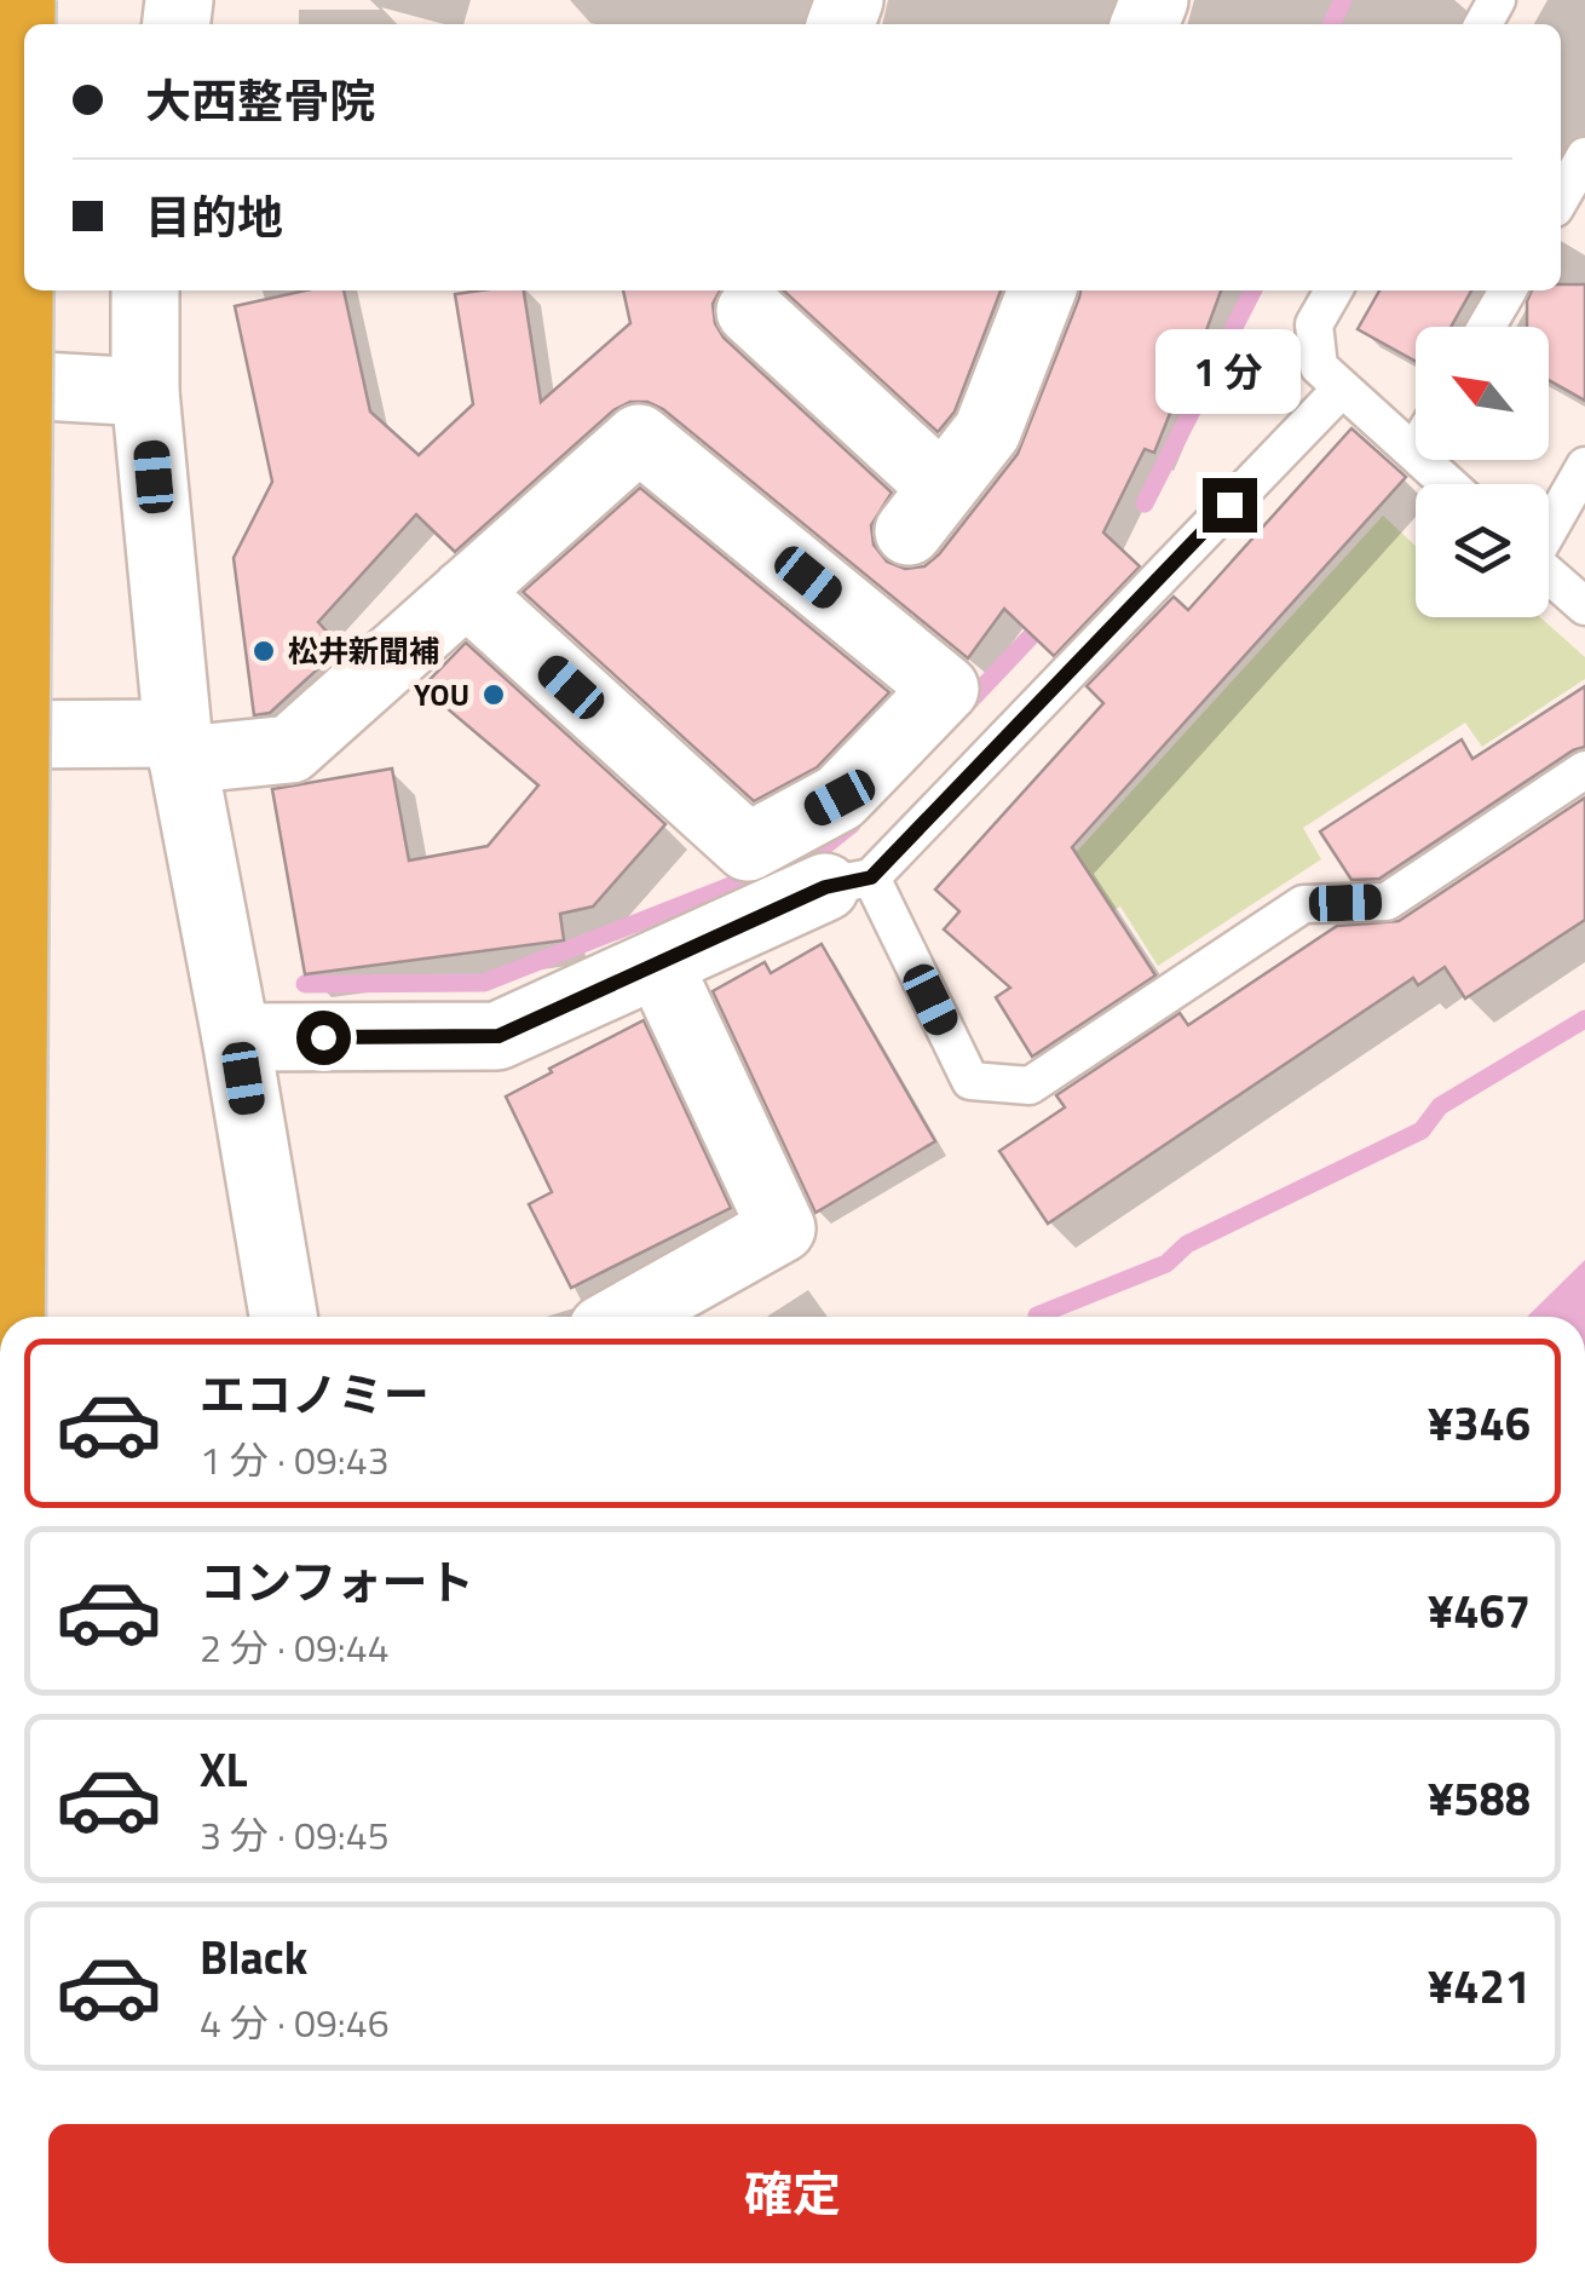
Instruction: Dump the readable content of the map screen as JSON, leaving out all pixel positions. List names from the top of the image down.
{
  "places": ["松井新聞補", "YOU"],
  "north": "top left",
  "page": {
    "banner": ["大西整骨院", "目的地"],
    "bubble": "1 分",
    "list": [
      {
        "name": "エコノミー",
        "note": "1 分 · 09:43",
        "value": "¥346"
      },
      {
        "name": "コンフォート",
        "note": "2 分 · 09:44",
        "value": "¥467"
      },
      {
        "name": "XL",
        "note": "3 分 · 09:45",
        "value": "¥588"
      },
      {
        "name": "Black",
        "note": "4 分 · 09:46",
        "value": "¥421"
      }
    ],
    "buttons": "確定"
  }
}
